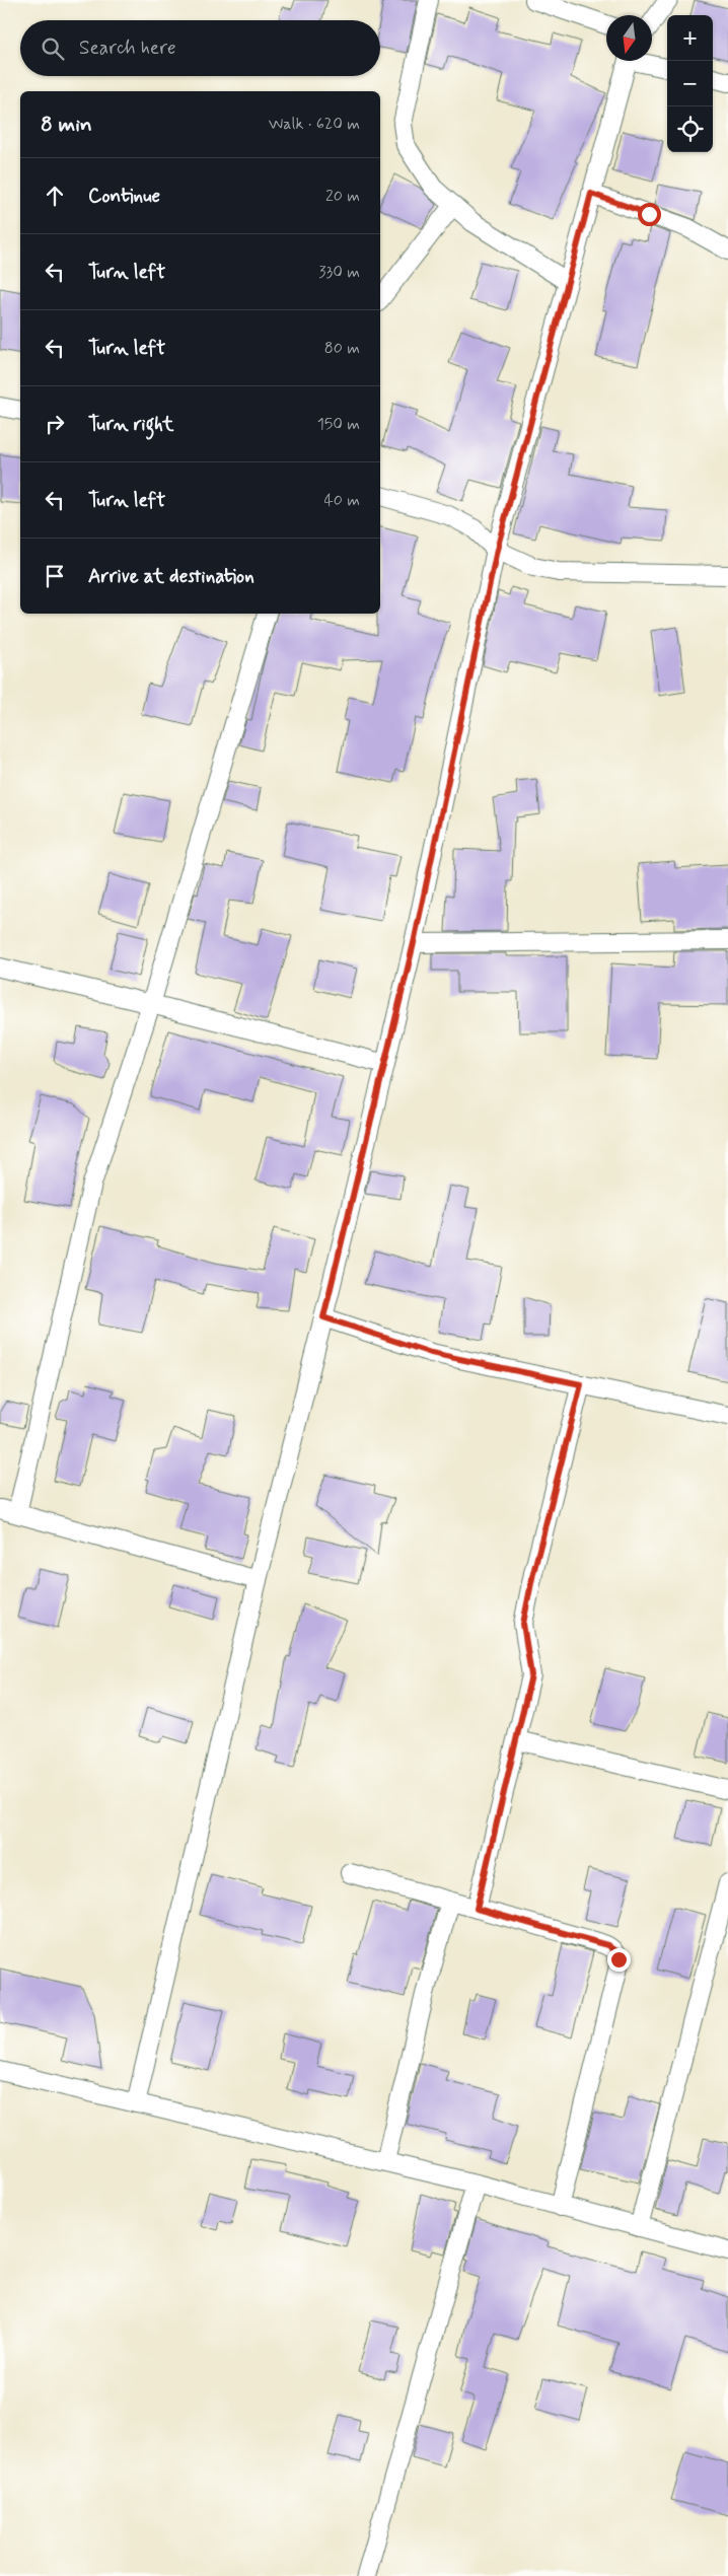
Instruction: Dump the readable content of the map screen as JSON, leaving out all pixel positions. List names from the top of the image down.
{
  "north": "bottom",
  "page": {
    "map_buttons": ["+", "−"],
    "search": "Search here",
    "heading": ["8 min", "Walk · 620 m"],
    "list": [
      ["Continue", "20 m"],
      ["Turn left", "330 m"],
      ["Turn left", "80 m"],
      ["Turn right", "150 m"],
      ["Turn left", "40 m"],
      "Arrive at destination"
    ]
  }
}
